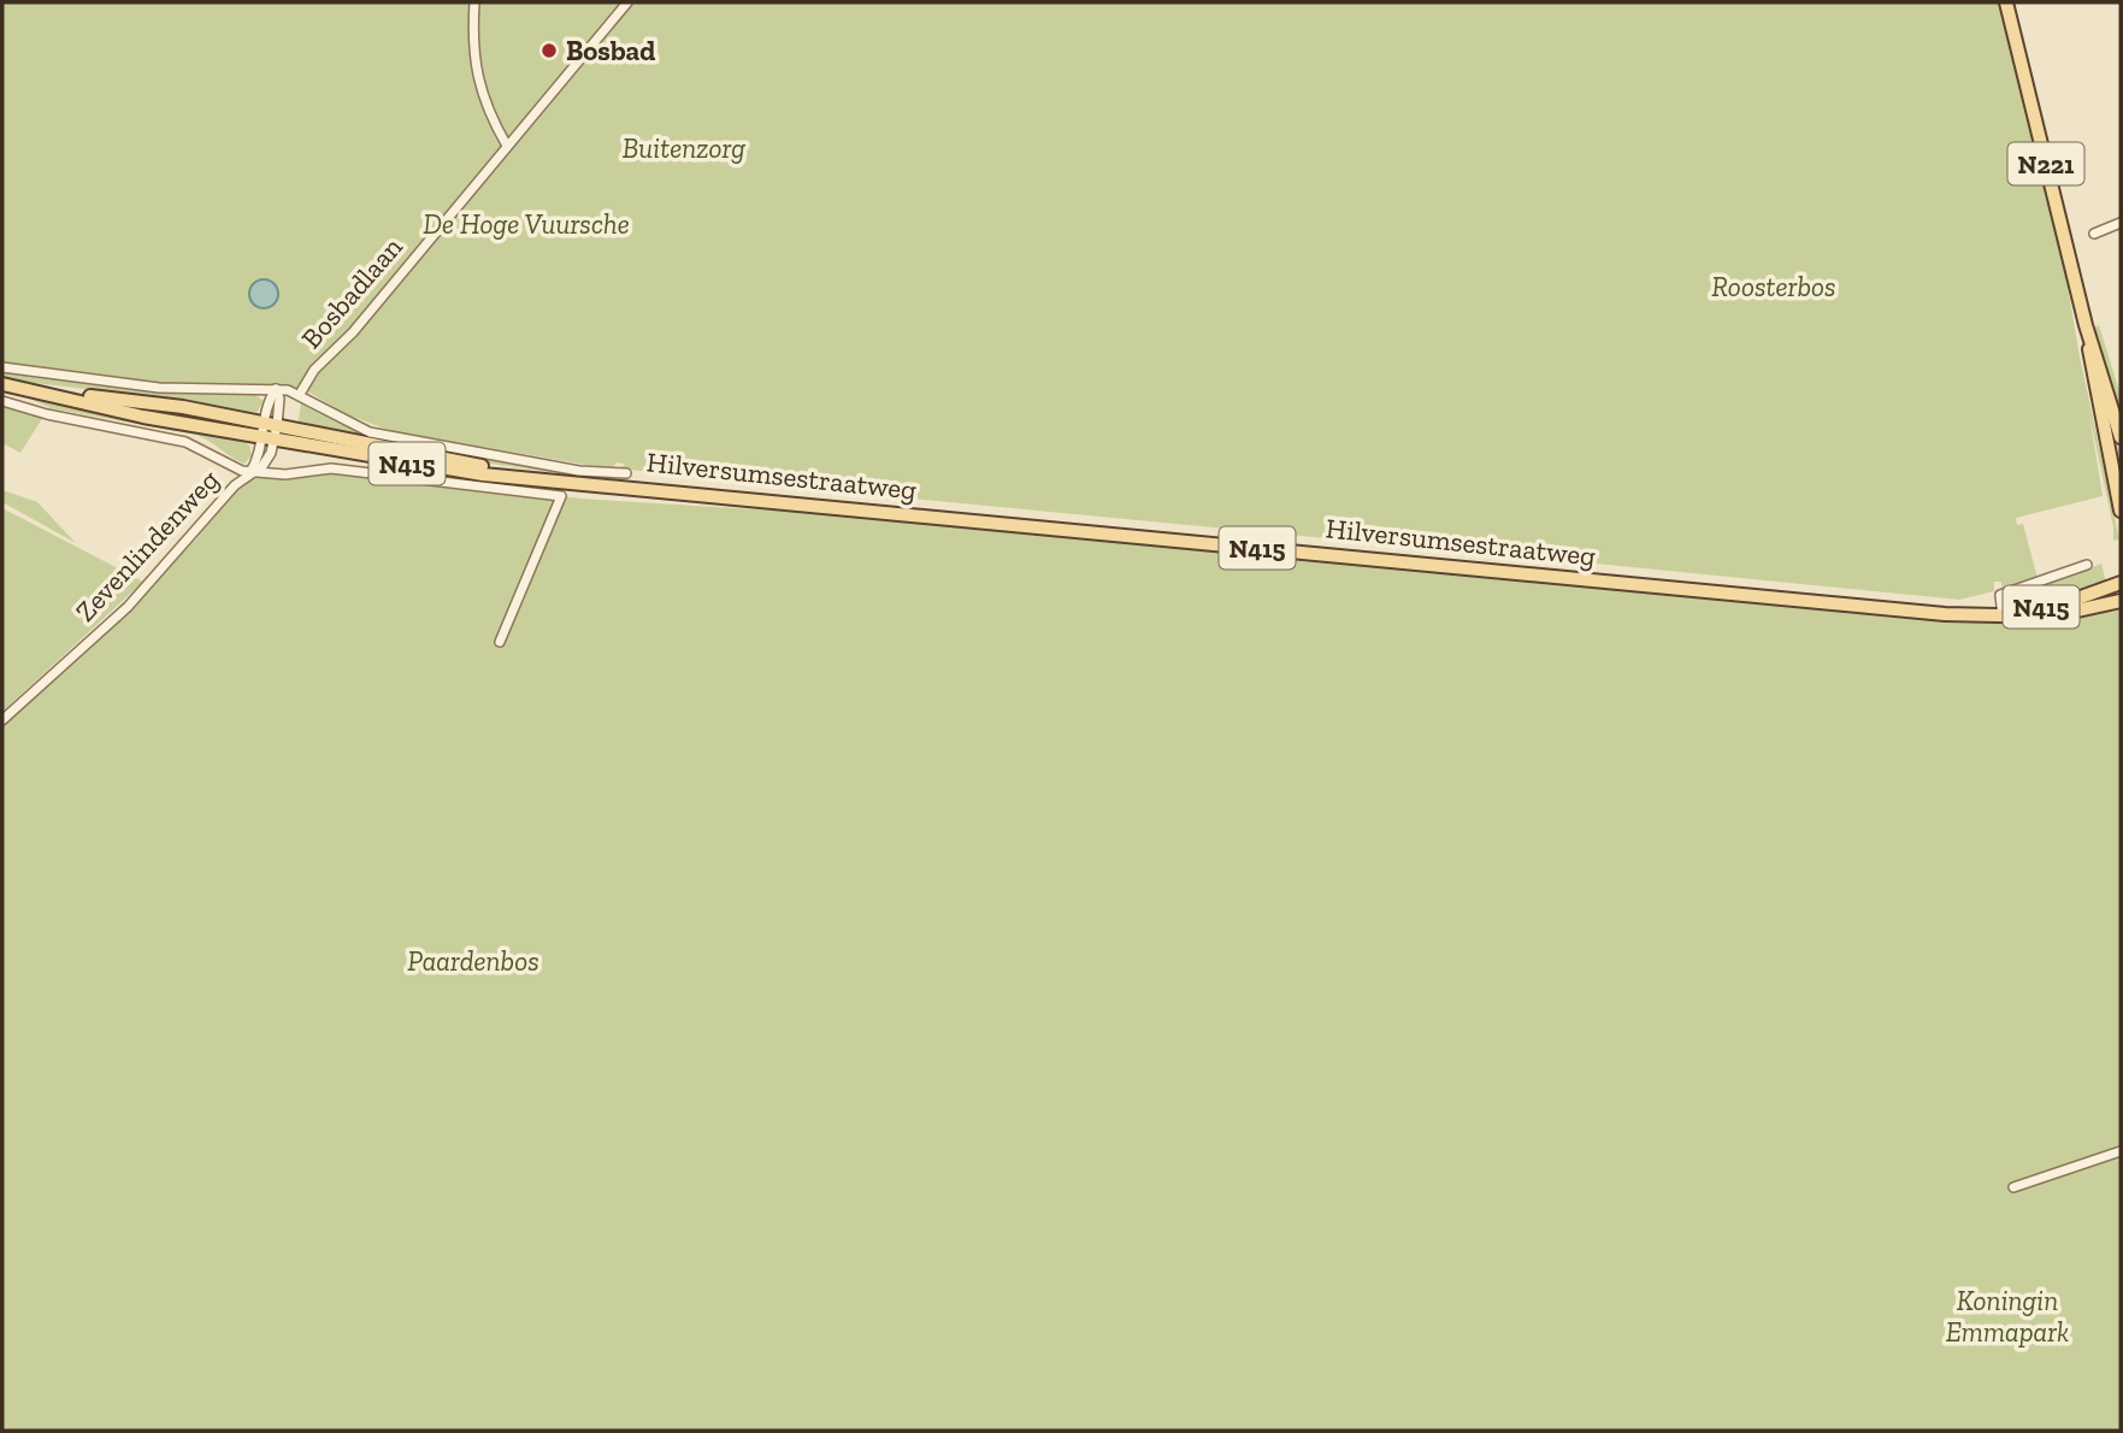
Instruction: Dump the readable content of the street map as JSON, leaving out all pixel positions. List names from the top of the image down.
{
  "streets": {
    "main road": ["N221", "N415", "Hilversumsestraatweg"],
    "street": ["Bosbadlaan", "Zevenlindenweg"]
  },
  "crossings": [
    ["Bosbadlaan", "Hilversumsestraatweg"],
    ["Hilversumsestraatweg", "Zevenlindenweg"]
  ],
  "parks": [
    "Buitenzorg",
    "De Hoge Vuursche",
    "Roosterbos",
    "Paardenbos",
    "Koningin Emmapark"
  ],
  "places": ["Bosbad"]
}
